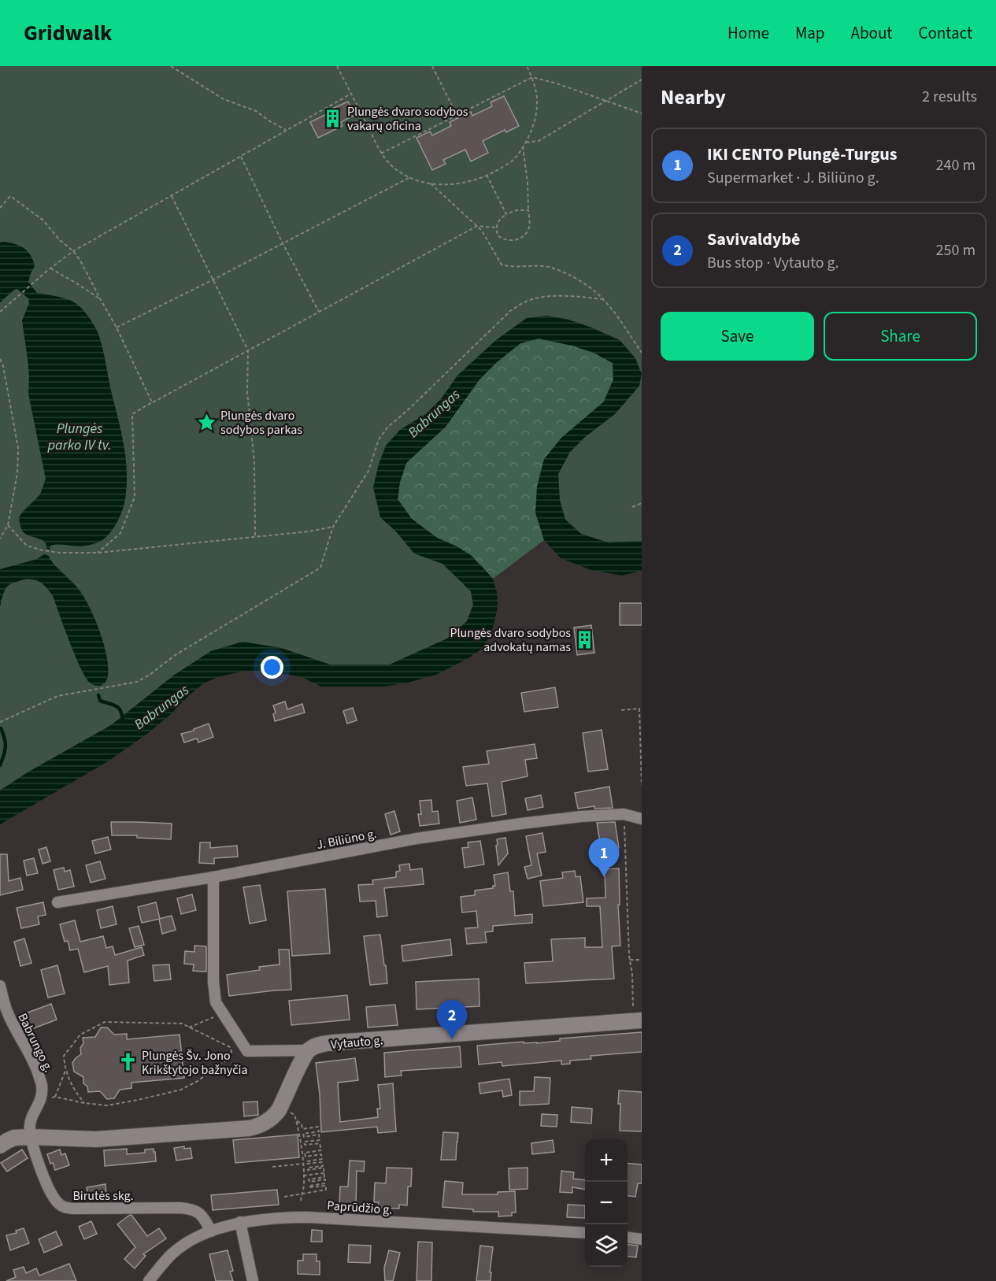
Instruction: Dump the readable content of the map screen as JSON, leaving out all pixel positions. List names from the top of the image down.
{
  "streets": {
    "main road": ["Vytauto g."],
    "street": [
      "J. Biliūno g.",
      "Babrungo g.",
      "Birutės skg.",
      "Paprūdžio g."
    ]
  },
  "crossings": [
    ["Babrungo g.", "Birutės skg."],
    ["Birutės skg.", "Paprūdžio g."]
  ],
  "water": ["Babrungas", "Plungės parko IV tv."],
  "places": {
    "building": ["Plungės dvaro sodybos vakarų oficina", "Plungės dvaro sodybos advokatų namas"],
    "place": ["Plungės dvaro sodybos parkas"],
    "church": ["Plungės Šv. Jono Krikštytojo bažnyčia"]
  },
  "page": {
    "header": "Gridwalk",
    "nav": [
      "Home",
      "Map",
      "About",
      "Contact"
    ],
    "heading": ["Nearby", "2 results"],
    "list": [
      {
        "mark": "1",
        "name": "IKI CENTO Plungė-Turgus",
        "note": "Supermarket · J. Biliūno g.",
        "value": "240 m"
      },
      {
        "mark": "2",
        "name": "Savivaldybė",
        "note": "Bus stop · Vytauto g.",
        "value": "250 m"
      }
    ],
    "buttons": ["Save", "Share"],
    "pins": ["1", "2"],
    "map_buttons": ["+", "−"]
  }
}
